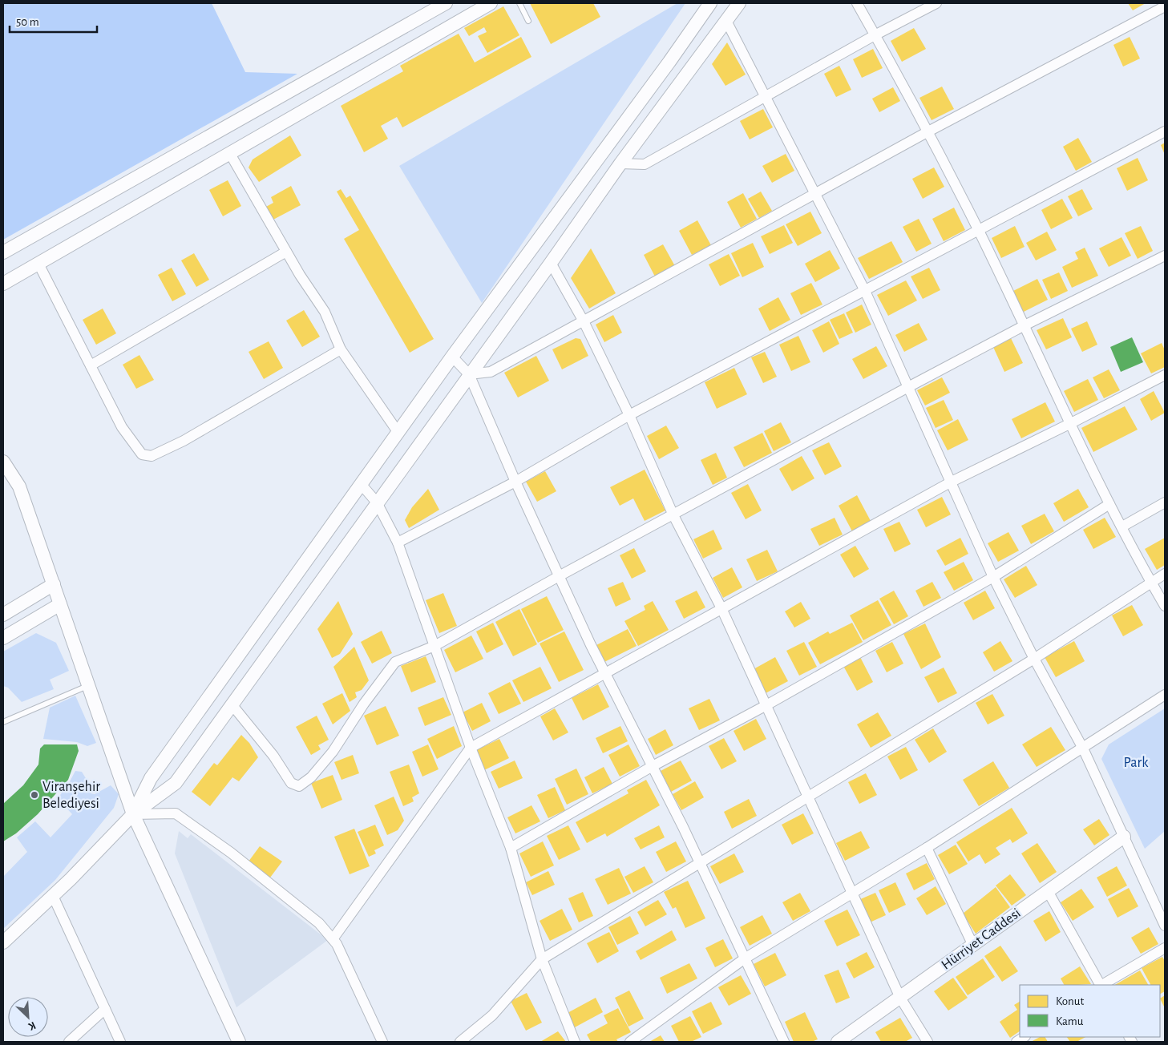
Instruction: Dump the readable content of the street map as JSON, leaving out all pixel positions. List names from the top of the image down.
{
  "streets": {
    "street": ["Hürriyet Caddesi"]
  },
  "parks": ["Park"],
  "places": ["Viranşehir Belediyesi"],
  "legend": ["Konut", "Kamu"],
  "scale_bar": "50 m",
  "north": "bottom right"
}
